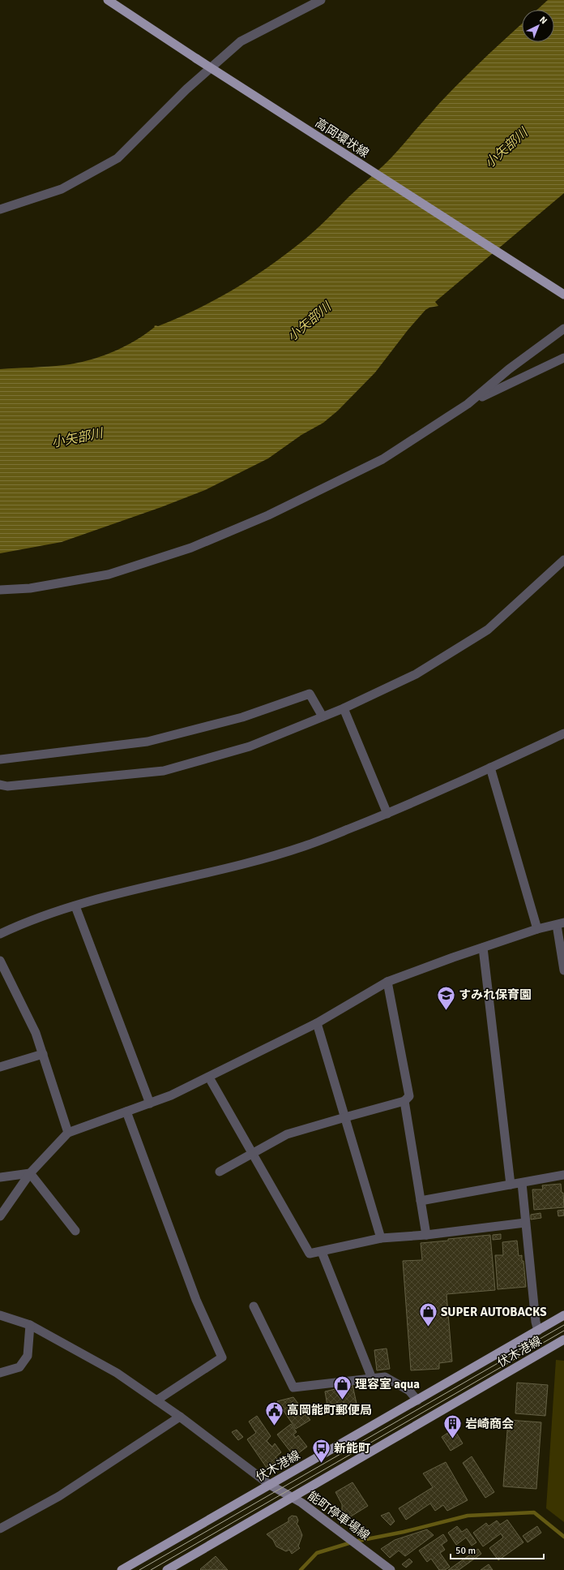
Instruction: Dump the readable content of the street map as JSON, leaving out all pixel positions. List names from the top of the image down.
{
  "streets": {
    "main road": ["高岡環状線", "伏木港線", "能町停車場線"]
  },
  "crossings": [
    ["伏木港線", "能町停車場線"]
  ],
  "water": ["小矢部川"],
  "places": {
    "school or university": ["すみれ保育園"],
    "shop": ["SUPER AUTOBACKS", "理容室 aqua"],
    "public building": ["高岡能町郵便局"],
    "building": ["岩崎商会"],
    "bus stop": ["新能町"]
  },
  "scale_bar": "50 m",
  "north": "top right"
}
